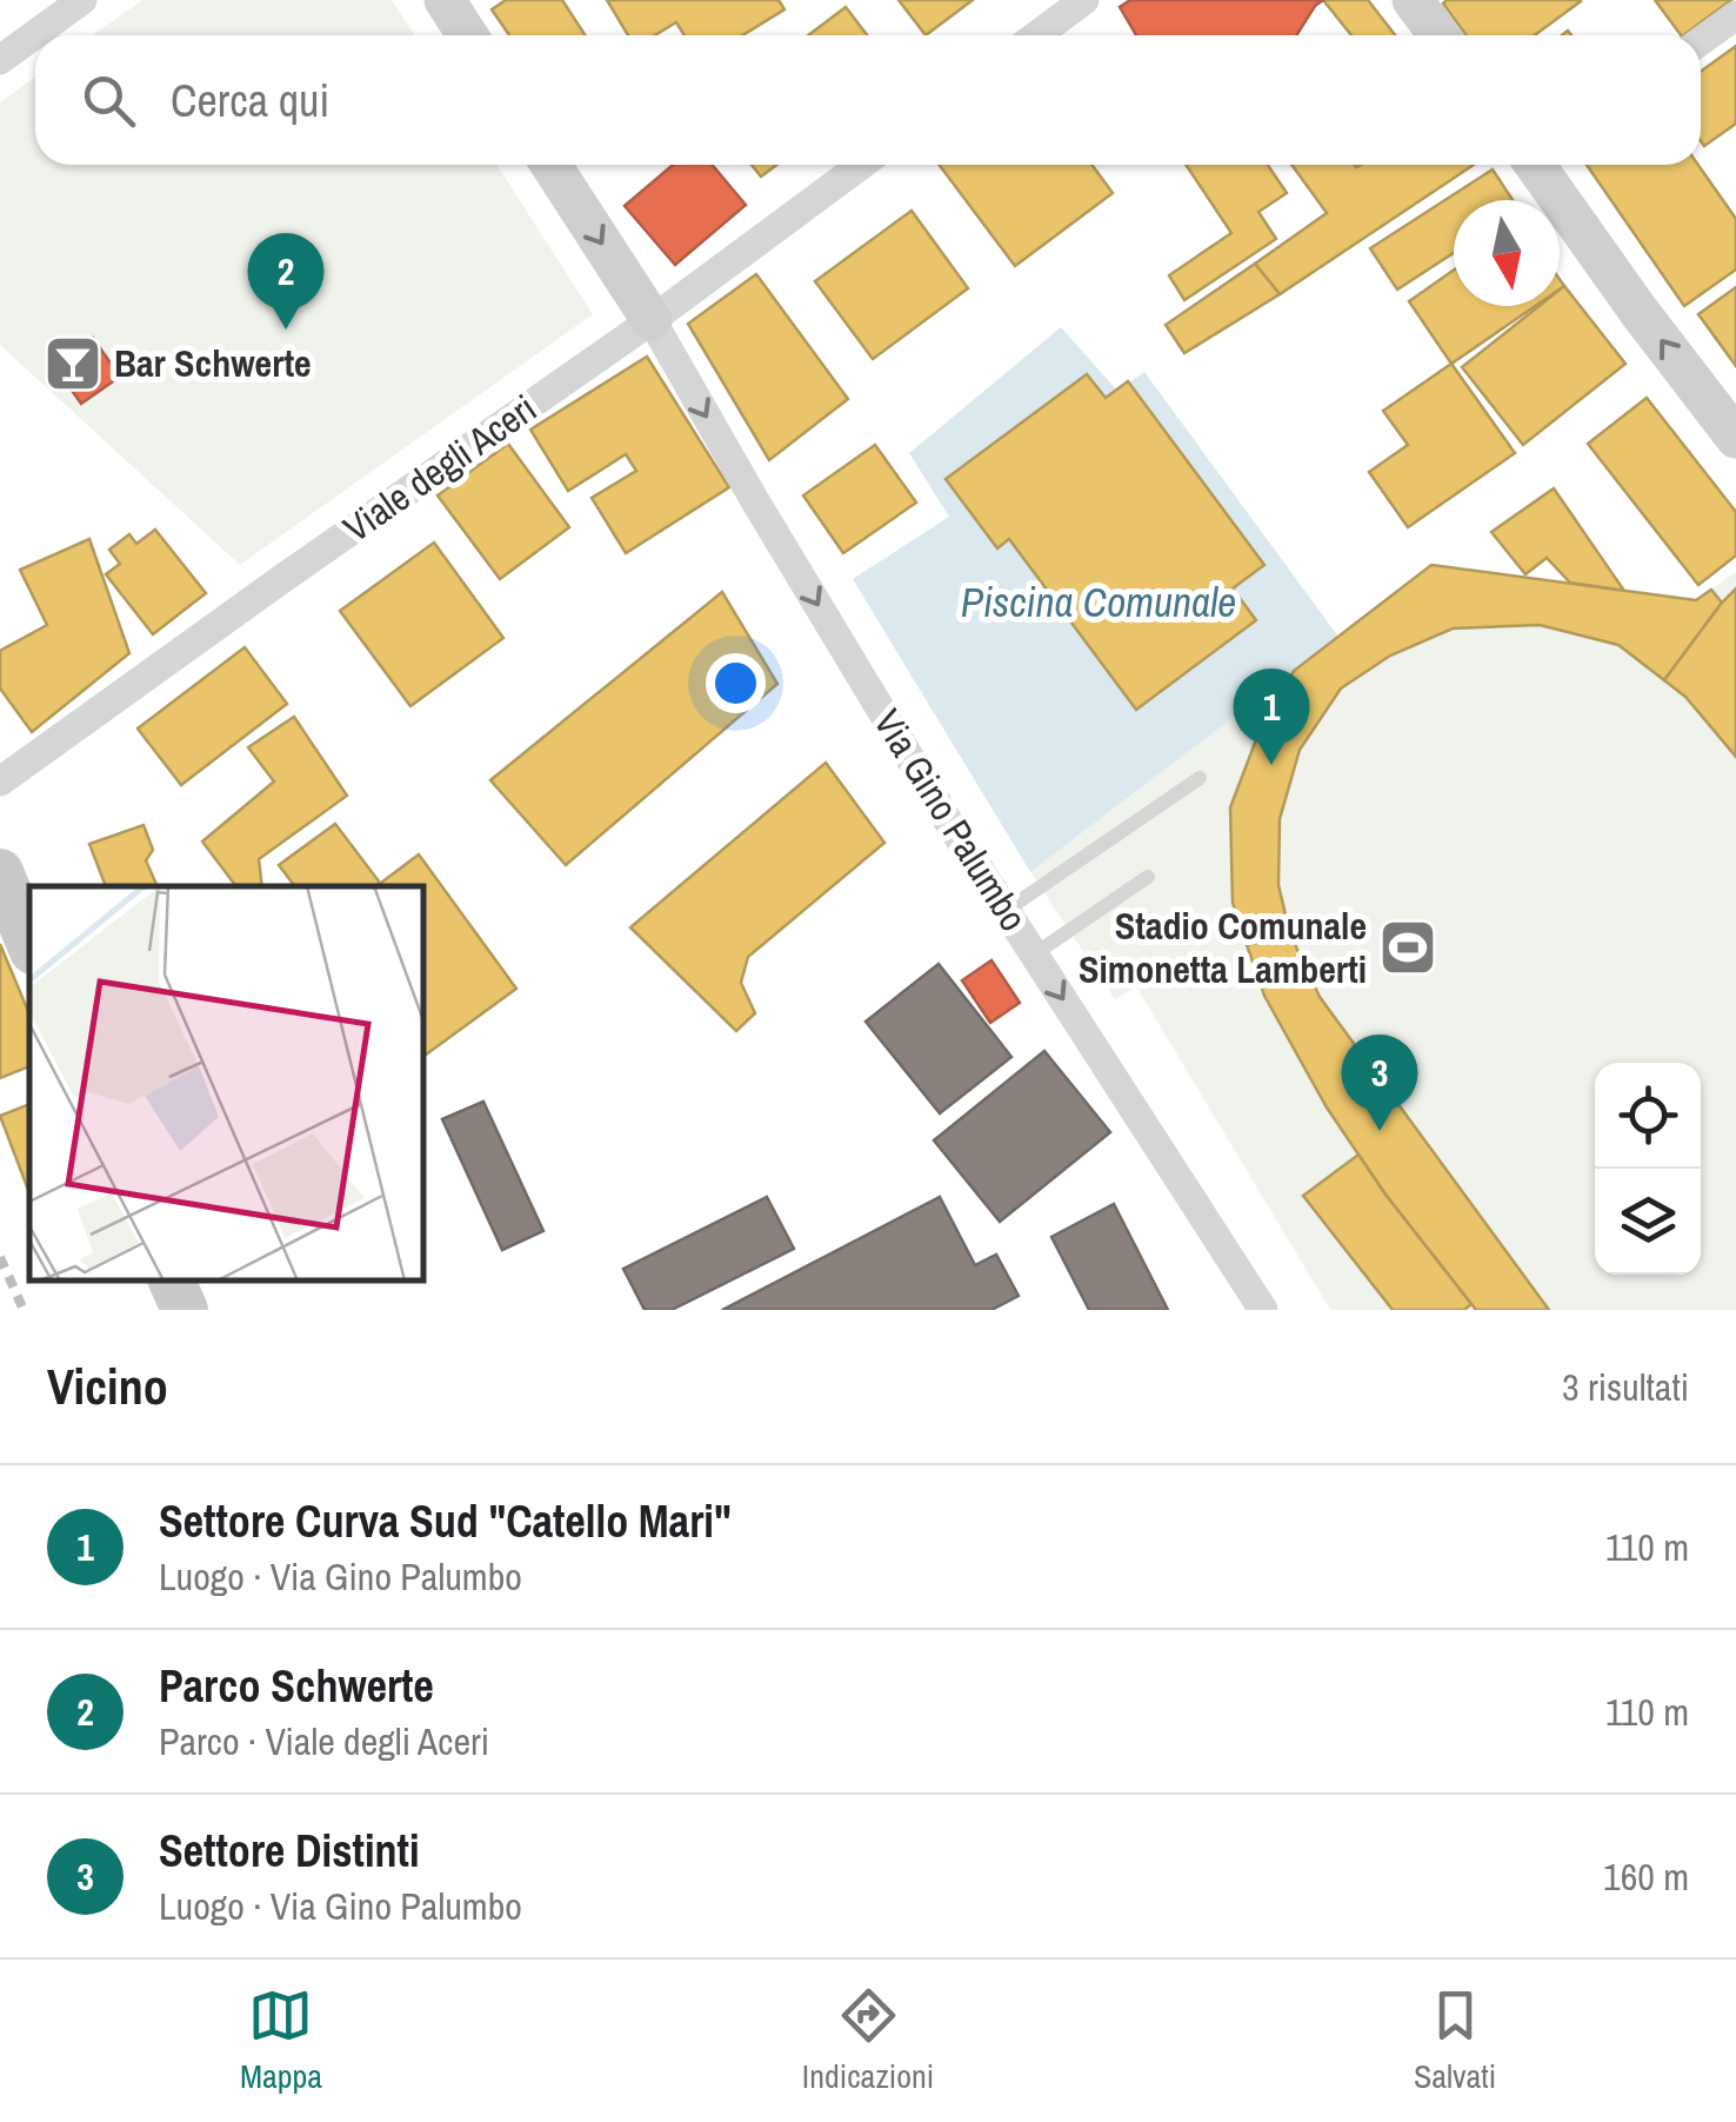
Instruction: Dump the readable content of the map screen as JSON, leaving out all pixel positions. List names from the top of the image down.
{
  "streets": {
    "street": ["Viale degli Aceri", "Via Gino Palumbo"]
  },
  "crossings": [
    ["Viale degli Aceri", "Via Gino Palumbo"]
  ],
  "one_way": ["Via Gino Palumbo"],
  "water": ["Piscina Comunale"],
  "places": {
    "bar": ["Bar Schwerte"],
    "sports": ["Stadio Comunale Simonetta Lamberti"]
  },
  "north": "bottom",
  "page": {
    "search": "Cerca qui",
    "pins": ["2", "1", "3"],
    "heading": ["Vicino", "3 risultati"],
    "list": [
      {
        "mark": "1",
        "name": "Settore Curva Sud \"Catello Mari\"",
        "note": "Luogo · Via Gino Palumbo",
        "value": "110 m"
      },
      {
        "mark": "2",
        "name": "Parco Schwerte",
        "note": "Parco · Viale degli Aceri",
        "value": "110 m"
      },
      {
        "mark": "3",
        "name": "Settore Distinti",
        "note": "Luogo · Via Gino Palumbo",
        "value": "160 m"
      }
    ],
    "nav": ["Mappa", "Indicazioni", "Salvati"]
  }
}
